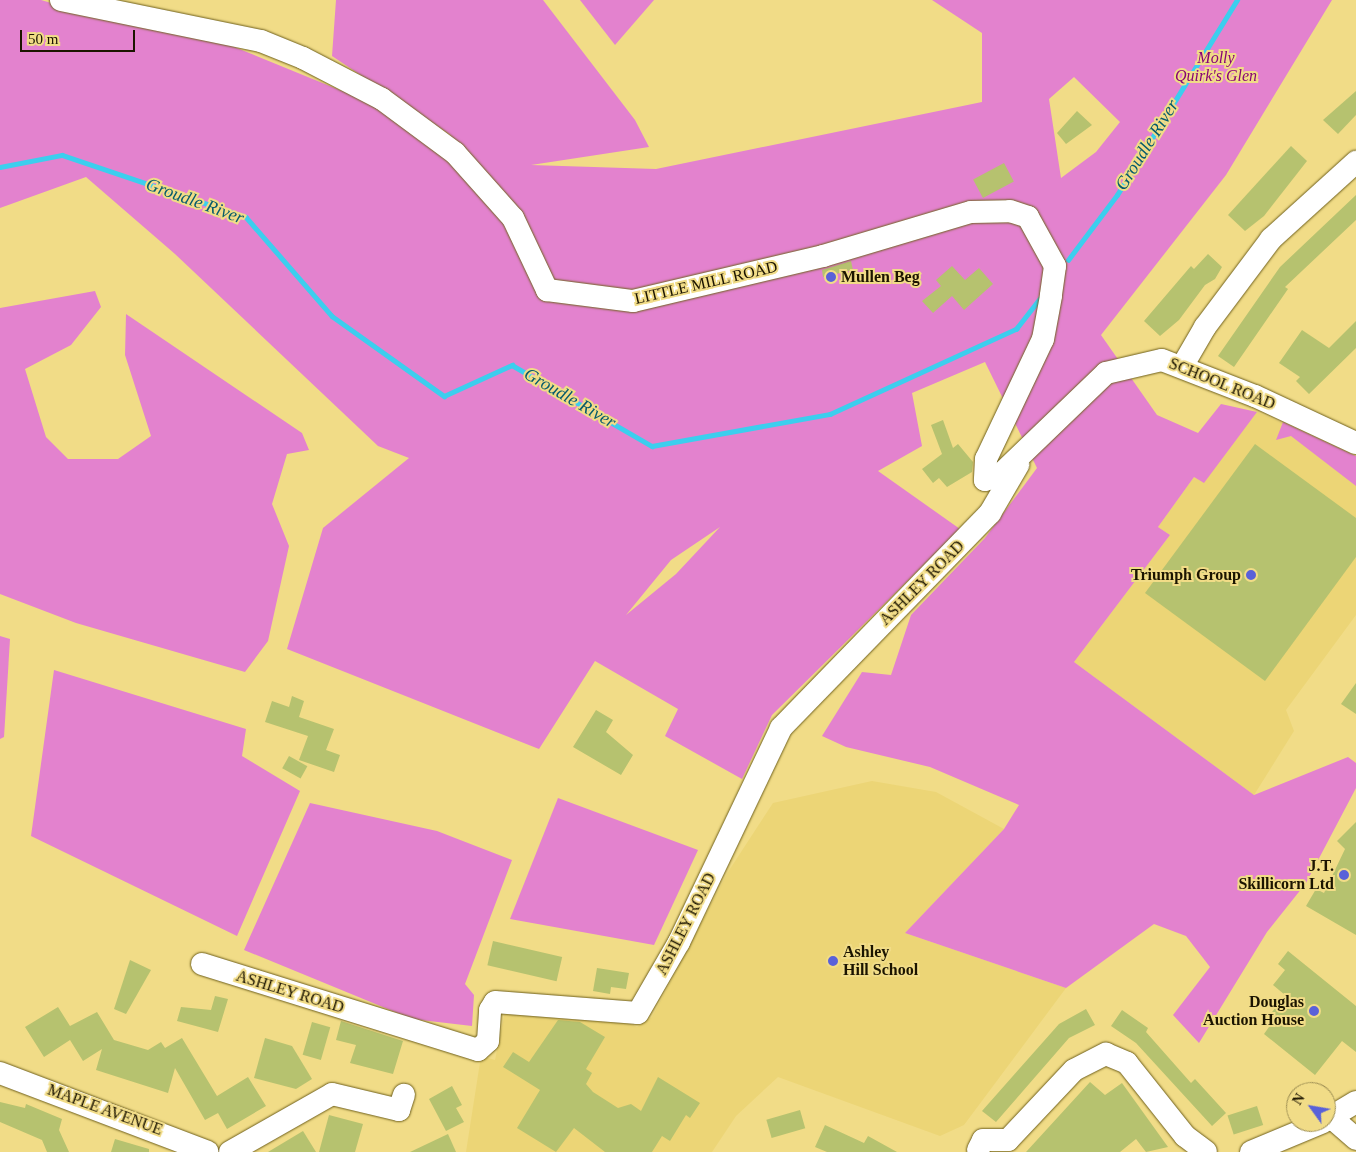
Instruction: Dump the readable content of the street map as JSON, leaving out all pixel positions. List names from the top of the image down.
{
  "streets": {
    "street": [
      "LITTLE MILL ROAD",
      "SCHOOL ROAD",
      "ASHLEY ROAD",
      "MAPLE AVENUE"
    ]
  },
  "crossings": [
    ["LITTLE MILL ROAD", "SCHOOL ROAD"],
    ["LITTLE MILL ROAD", "ASHLEY ROAD"],
    ["SCHOOL ROAD", "ASHLEY ROAD"]
  ],
  "water": ["Groudle River"],
  "parks": ["Molly Quirk's Glen"],
  "places": [
    "Mullen Beg",
    "Triumph Group",
    "J.T. Skillicorn Ltd",
    "Ashley Hill School",
    "Douglas Auction House"
  ],
  "scale_bar": "50 m",
  "north": "top left"
}
